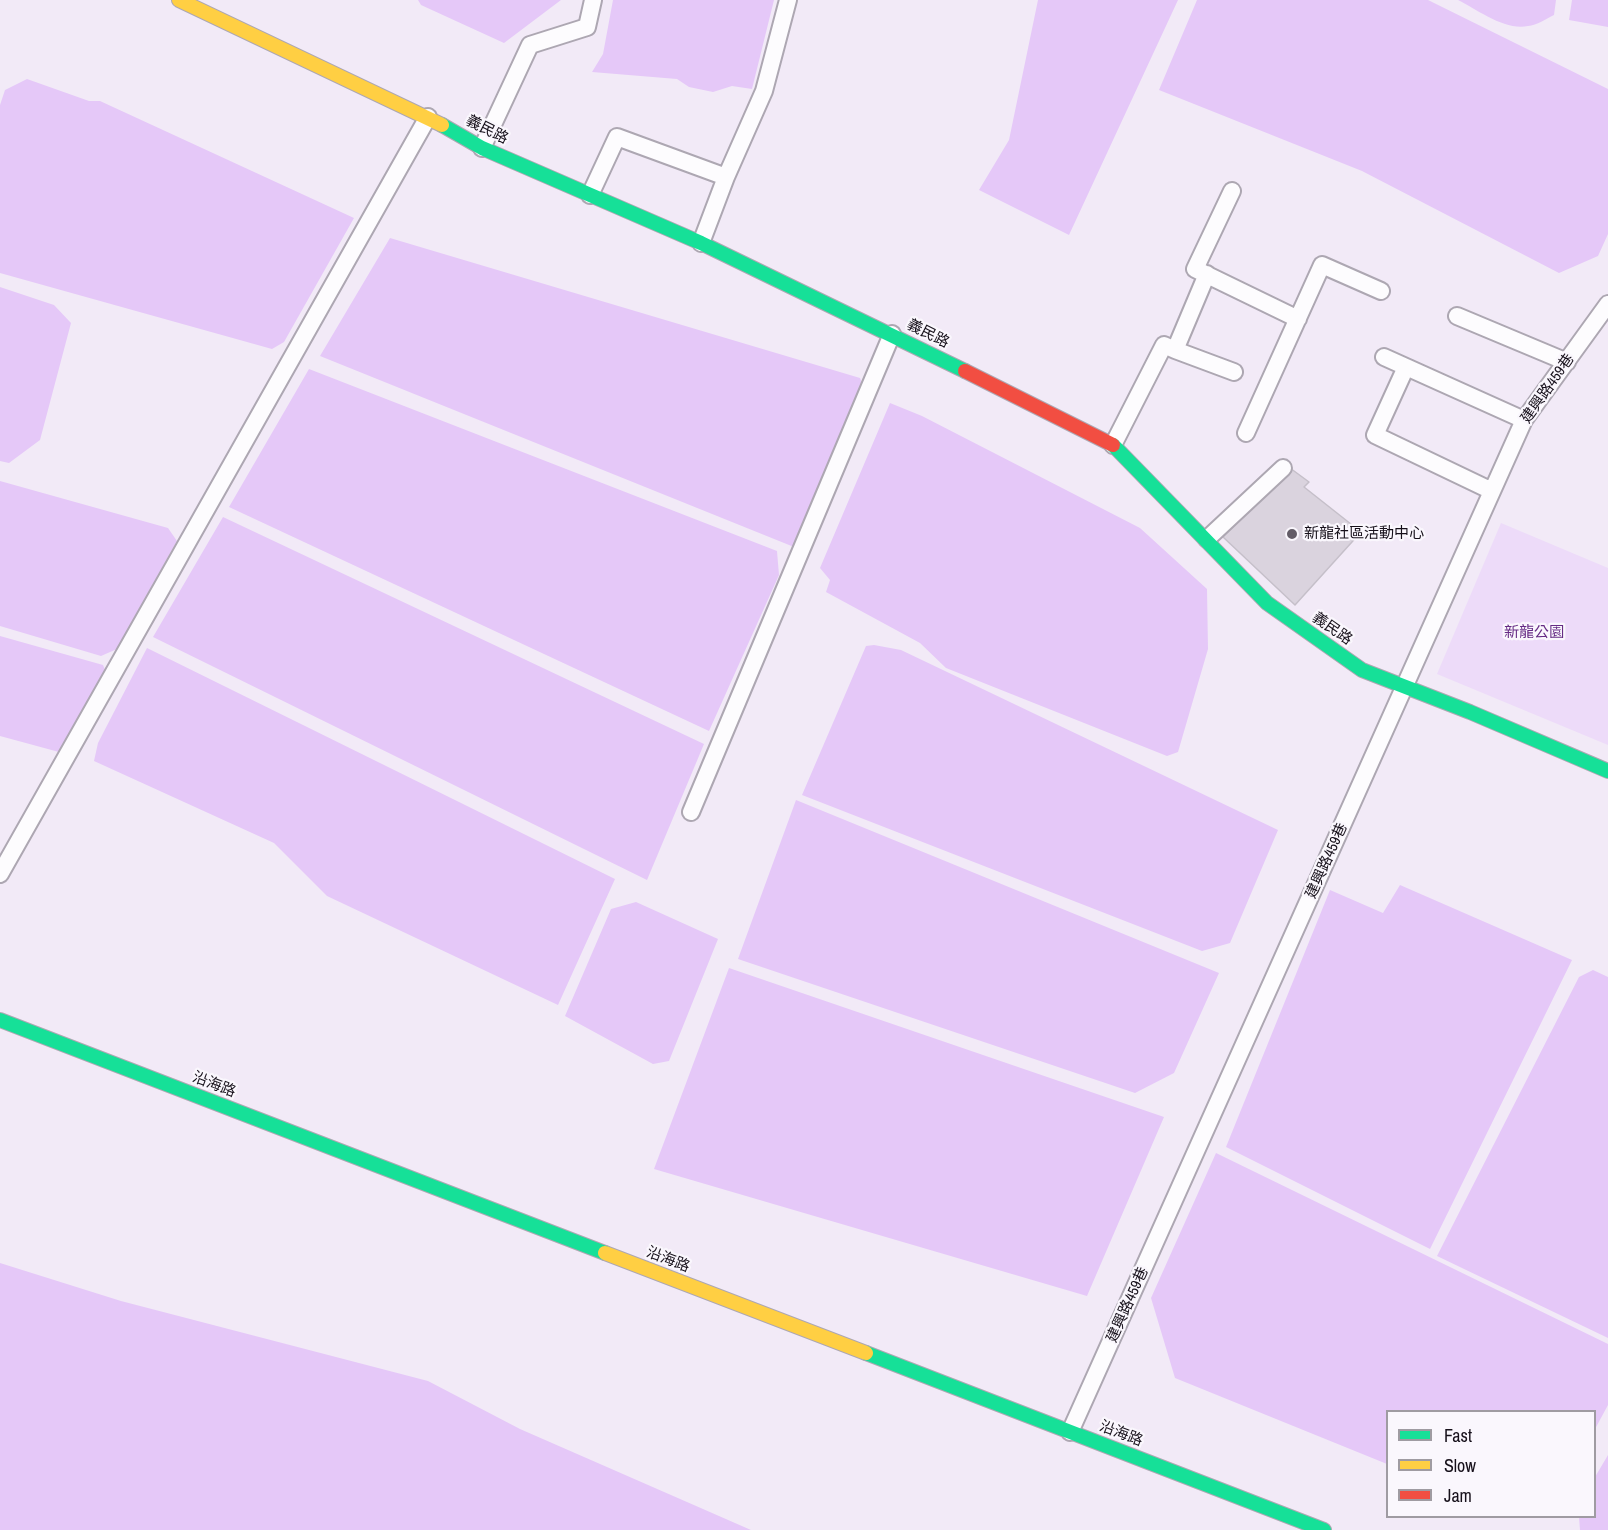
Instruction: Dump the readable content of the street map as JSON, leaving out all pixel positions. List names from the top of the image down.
{
  "streets": {
    "street": ["義民路", "沿海路"],
    "lane": ["建興路459巷"]
  },
  "crossings": [
    ["義民路", "建興路459巷"],
    ["建興路459巷", "沿海路"]
  ],
  "parks": ["新龍公園"],
  "places": ["新龍社區活動中心"],
  "legend": ["Fast", "Slow", "Jam"]
}
